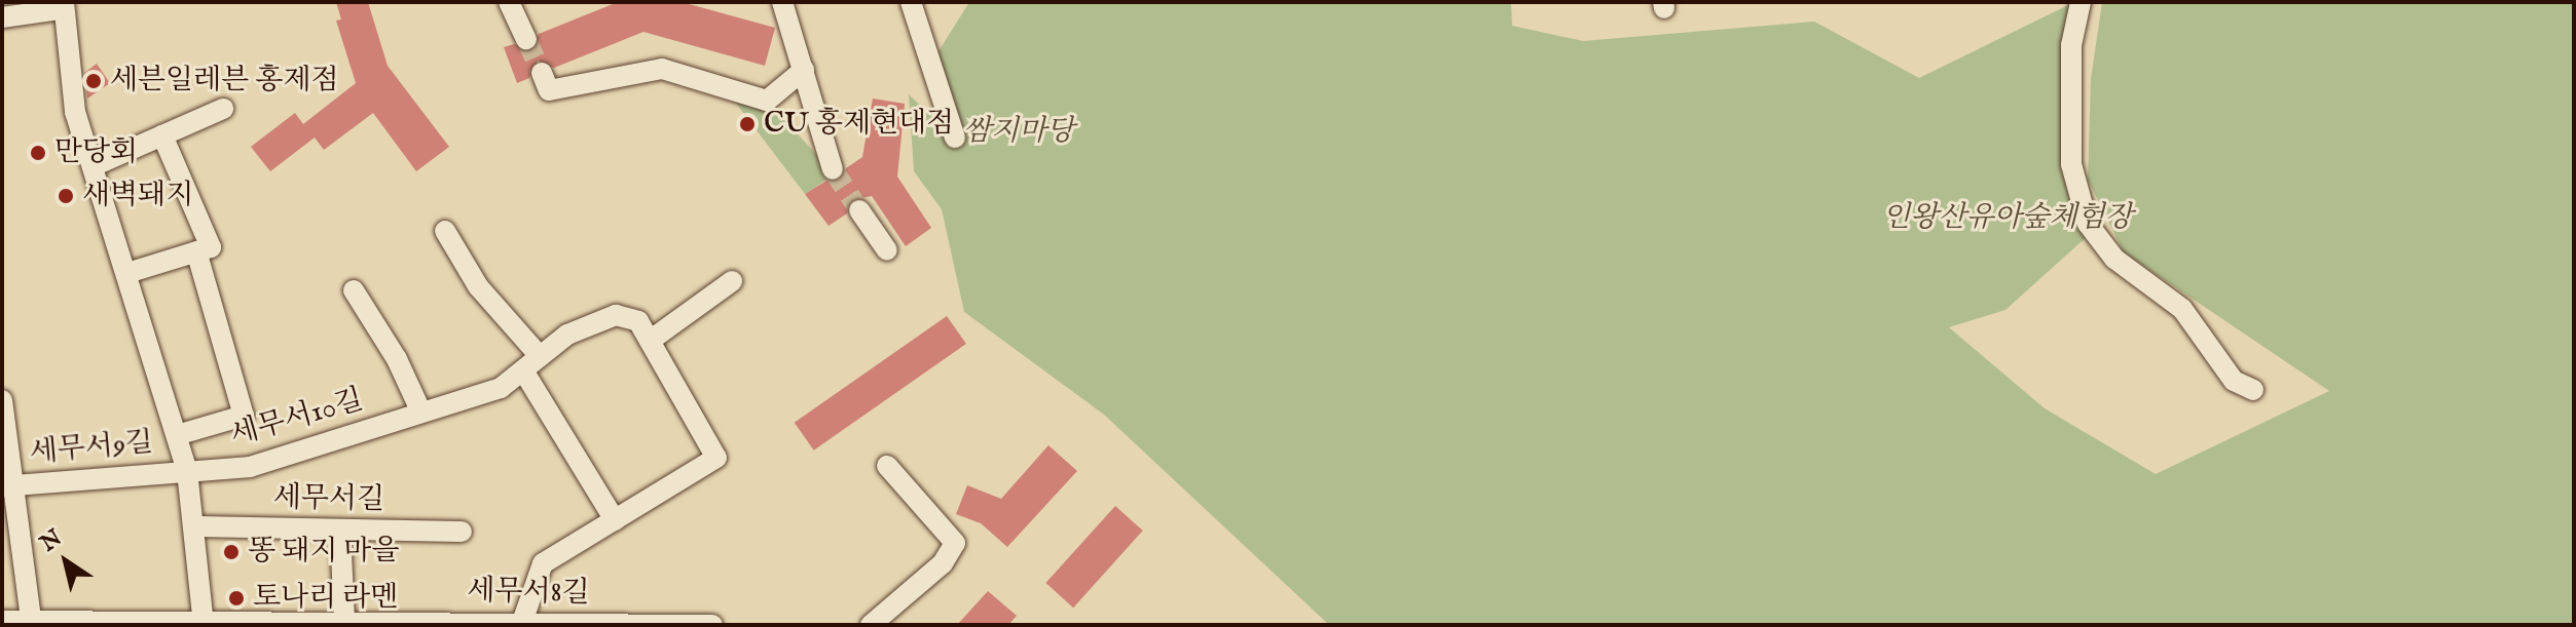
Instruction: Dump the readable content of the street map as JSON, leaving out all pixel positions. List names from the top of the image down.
{
  "streets": {
    "street": [
      "세무서10길",
      "세무서9길",
      "세무서길",
      "세무서8길"
    ]
  },
  "crossings": [
    ["세무서10길", "세무서9길"],
    ["세무서10길", "세무서8길"]
  ],
  "parks": ["쌈지마당", "인왕산유아숲체험장"],
  "places": [
    "세븐일레븐 홍제점",
    "CU 홍제현대점",
    "만당회",
    "새벽돼지",
    "똥 돼지 마을",
    "토나리 라멘"
  ],
  "north": "top left"
}
